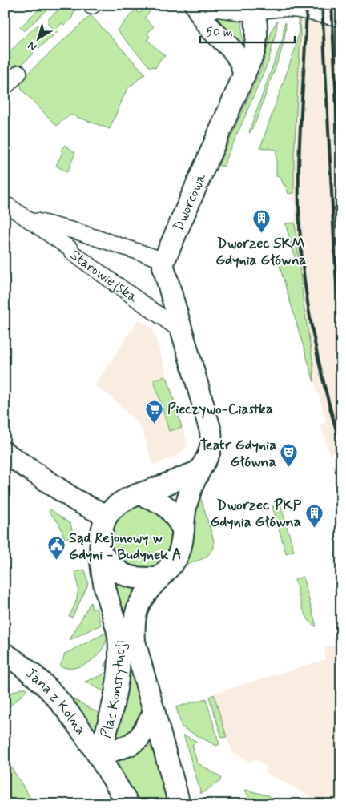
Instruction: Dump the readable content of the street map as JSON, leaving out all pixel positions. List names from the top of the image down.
{
  "streets": {
    "main road": ["Dworcowa", "Plac Konstytucji", "Jana z Kolna"],
    "street": ["Starowiejska"]
  },
  "crossings": [
    ["Dworcowa", "Starowiejska"],
    ["Dworcowa", "Plac Konstytucji"],
    ["Starowiejska", "Plac Konstytucji"],
    ["Plac Konstytucji", "Jana z Kolna"]
  ],
  "places": {
    "building": ["Dworzec SKM Gdynia Główna", "Dworzec PKP Gdynia Główna"],
    "supermarket": ["Pieczywo-Ciastka"],
    "theatre": ["Teatr Gdynia Główna"],
    "public building": ["Sąd Rejonowy w Gdyni - Budynek A"]
  },
  "scale_bar": "50 m",
  "north": "bottom left"
}
